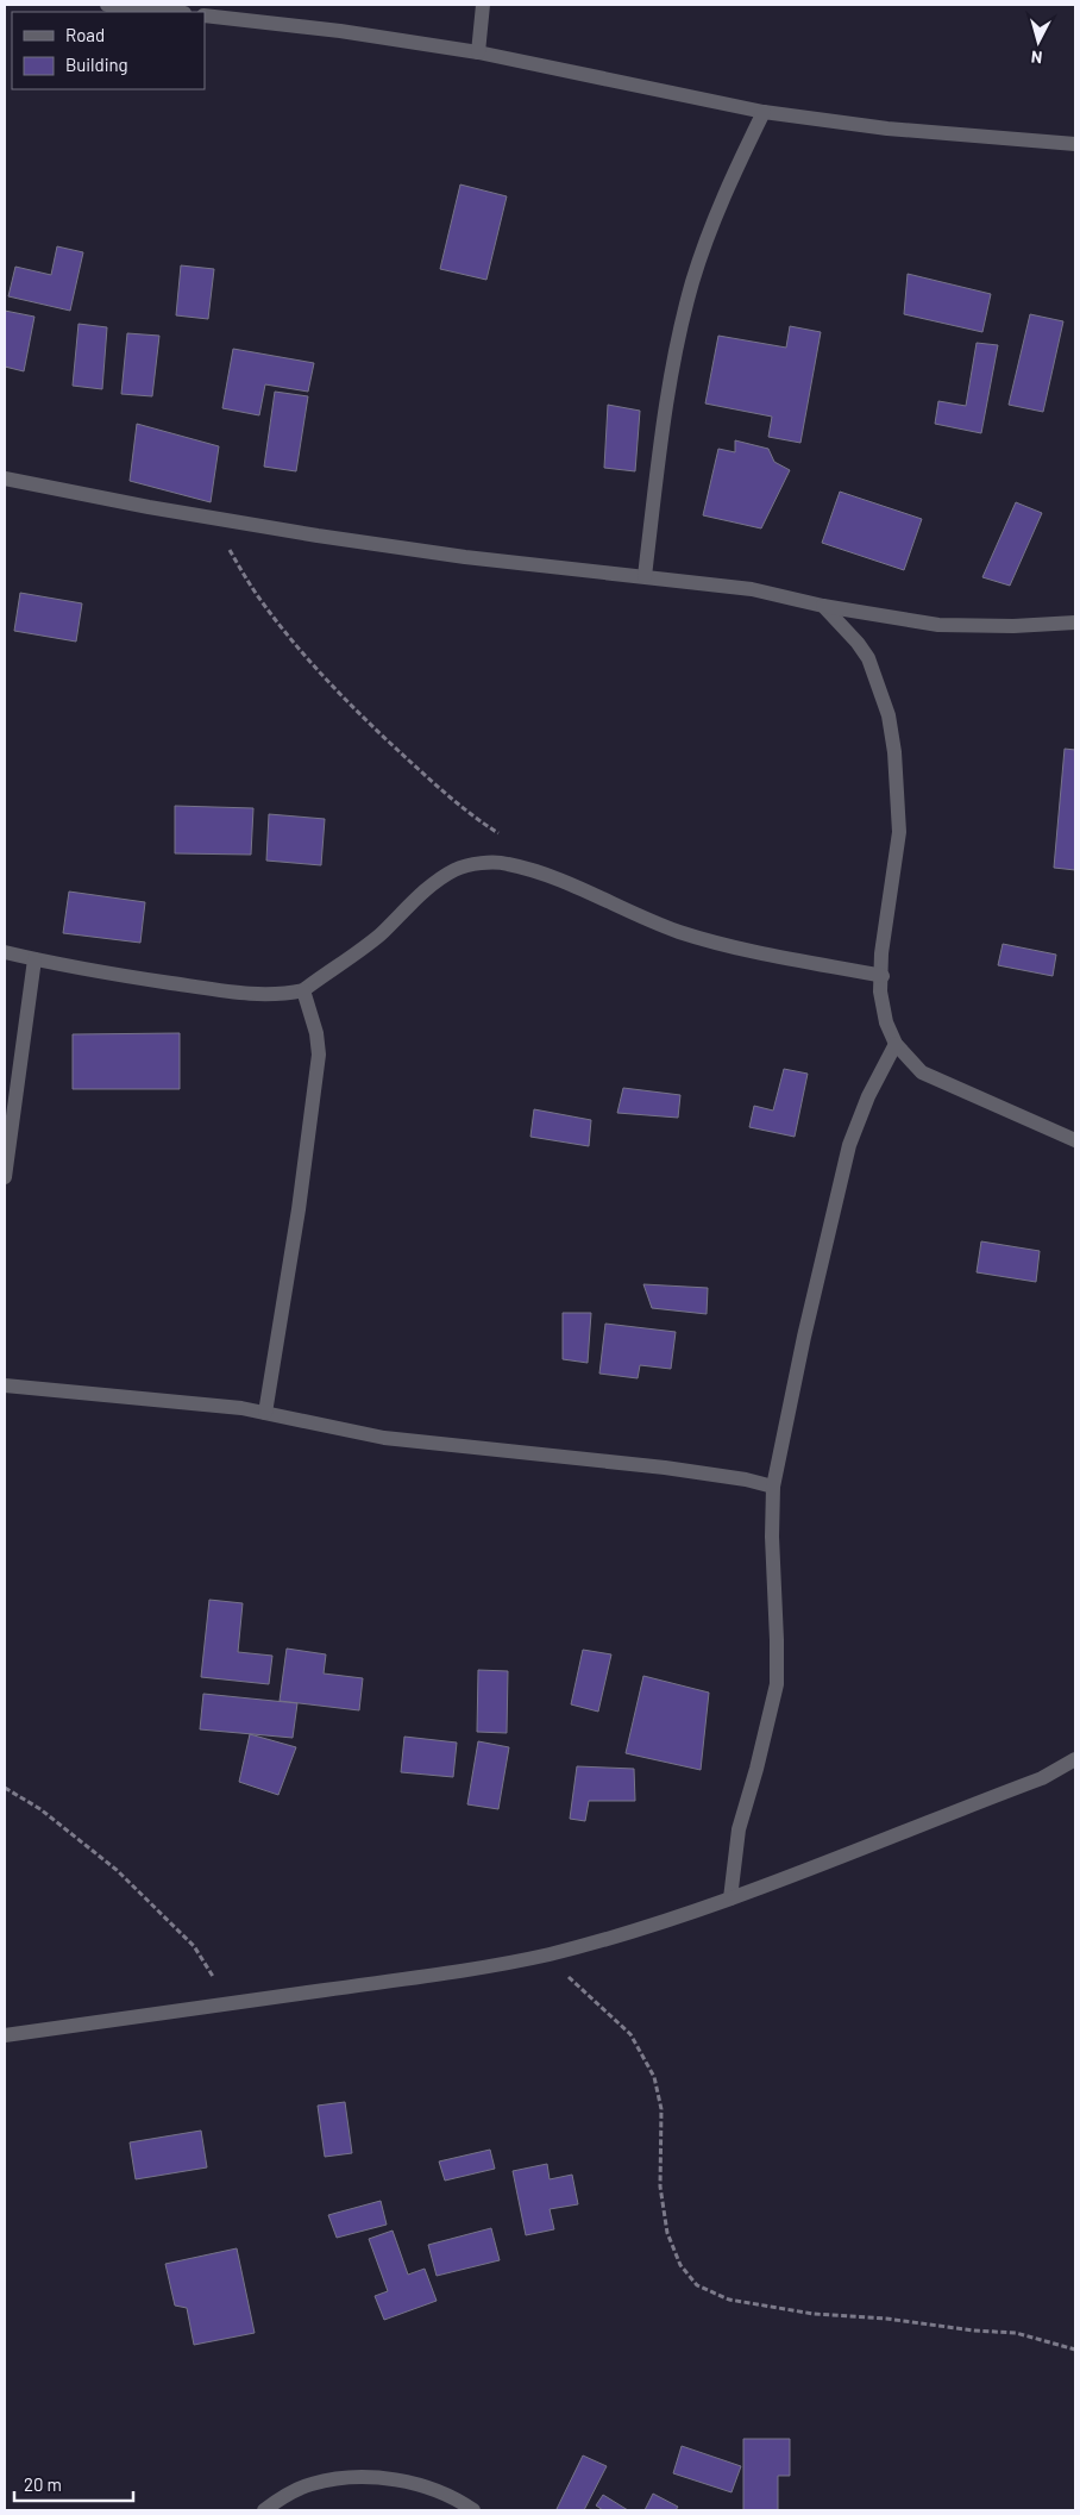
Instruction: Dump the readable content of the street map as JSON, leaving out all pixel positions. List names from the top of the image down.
{
  "legend": ["Road", "Building"],
  "scale_bar": "20 m",
  "north": "bottom"
}
